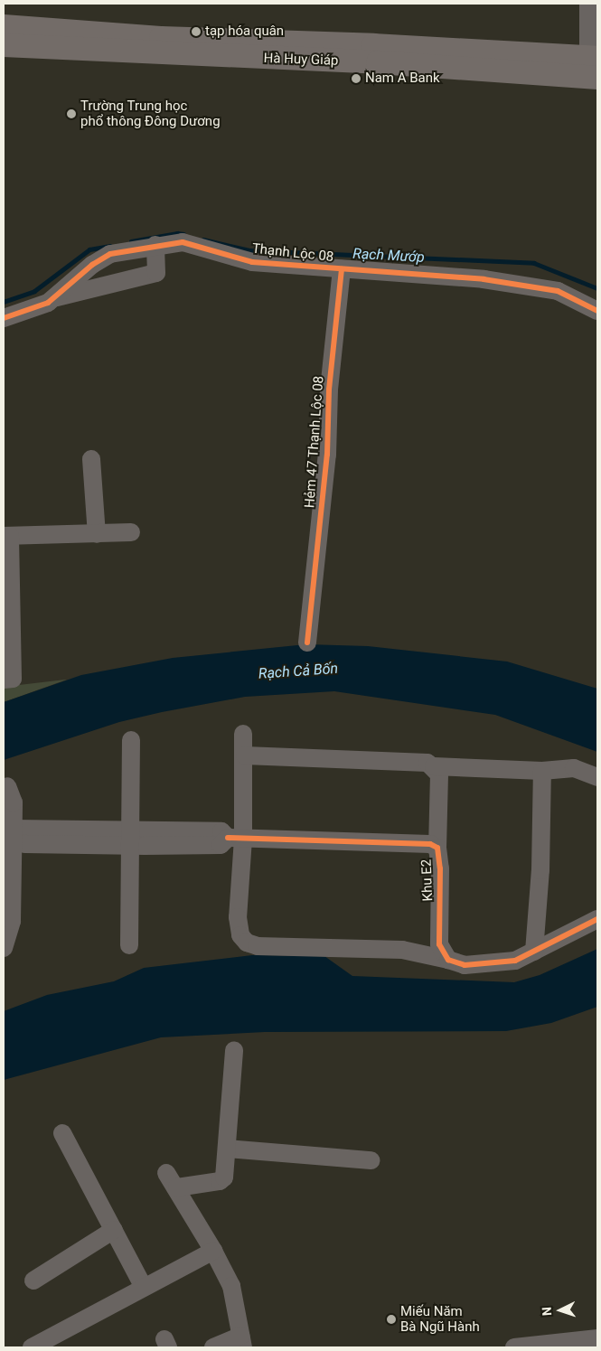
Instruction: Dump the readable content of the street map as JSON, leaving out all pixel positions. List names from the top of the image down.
{
  "streets": {
    "main road": ["Hà Huy Giáp"],
    "street": ["Thạnh Lộc 08", "Hẻm 47 Thạnh Lộc 08", "Khu E2"]
  },
  "crossings": [
    ["Thạnh Lộc 08", "Hẻm 47 Thạnh Lộc 08"]
  ],
  "water": ["Rạch Mướp", "Rạch Cả Bốn"],
  "places": [
    "tạp hóa quân",
    "Nam A Bank",
    "Trường Trung học phổ thông Đông Dương",
    "Miếu Năm Bà Ngũ Hành"
  ],
  "north": "left"
}
